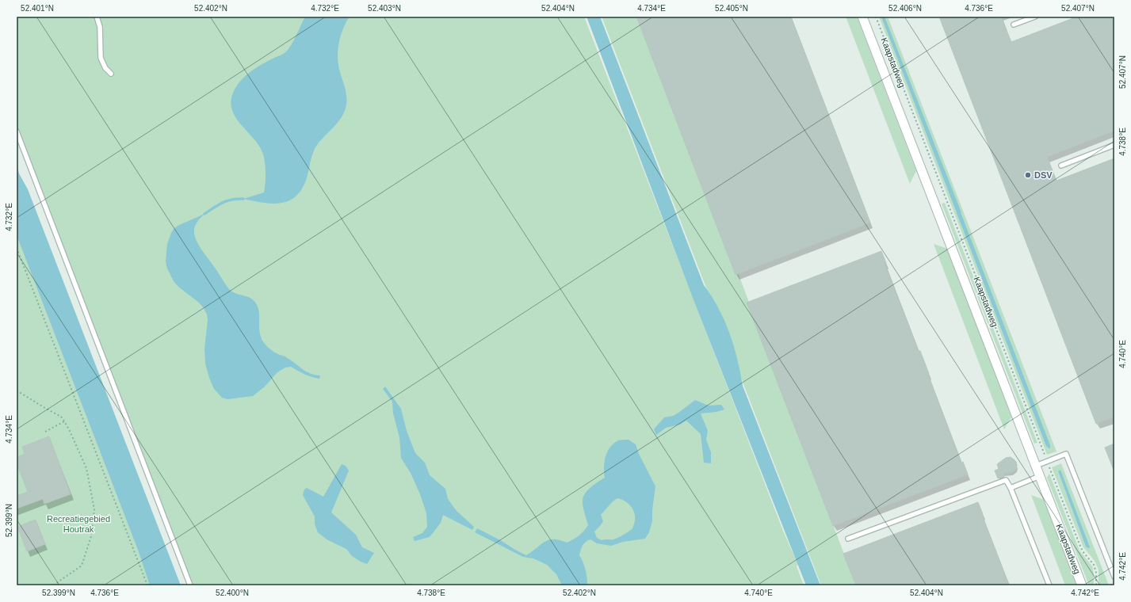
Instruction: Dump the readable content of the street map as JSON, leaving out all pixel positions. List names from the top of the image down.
{
  "streets": {
    "street": ["Kaapstadweg"]
  },
  "parks": ["Recreatiegebied Houtrak"],
  "places": ["DSV"],
  "coordinates": [
    "52.401°N",
    "52.402°N",
    "4.732°E",
    "52.403°N",
    "52.404°N",
    "4.734°E",
    "52.405°N",
    "52.406°N",
    "4.736°E",
    "52.407°N",
    "4.738°E",
    "4.740°E",
    "52.399°N",
    "4.742°E",
    "52.400°N"
  ]
}
